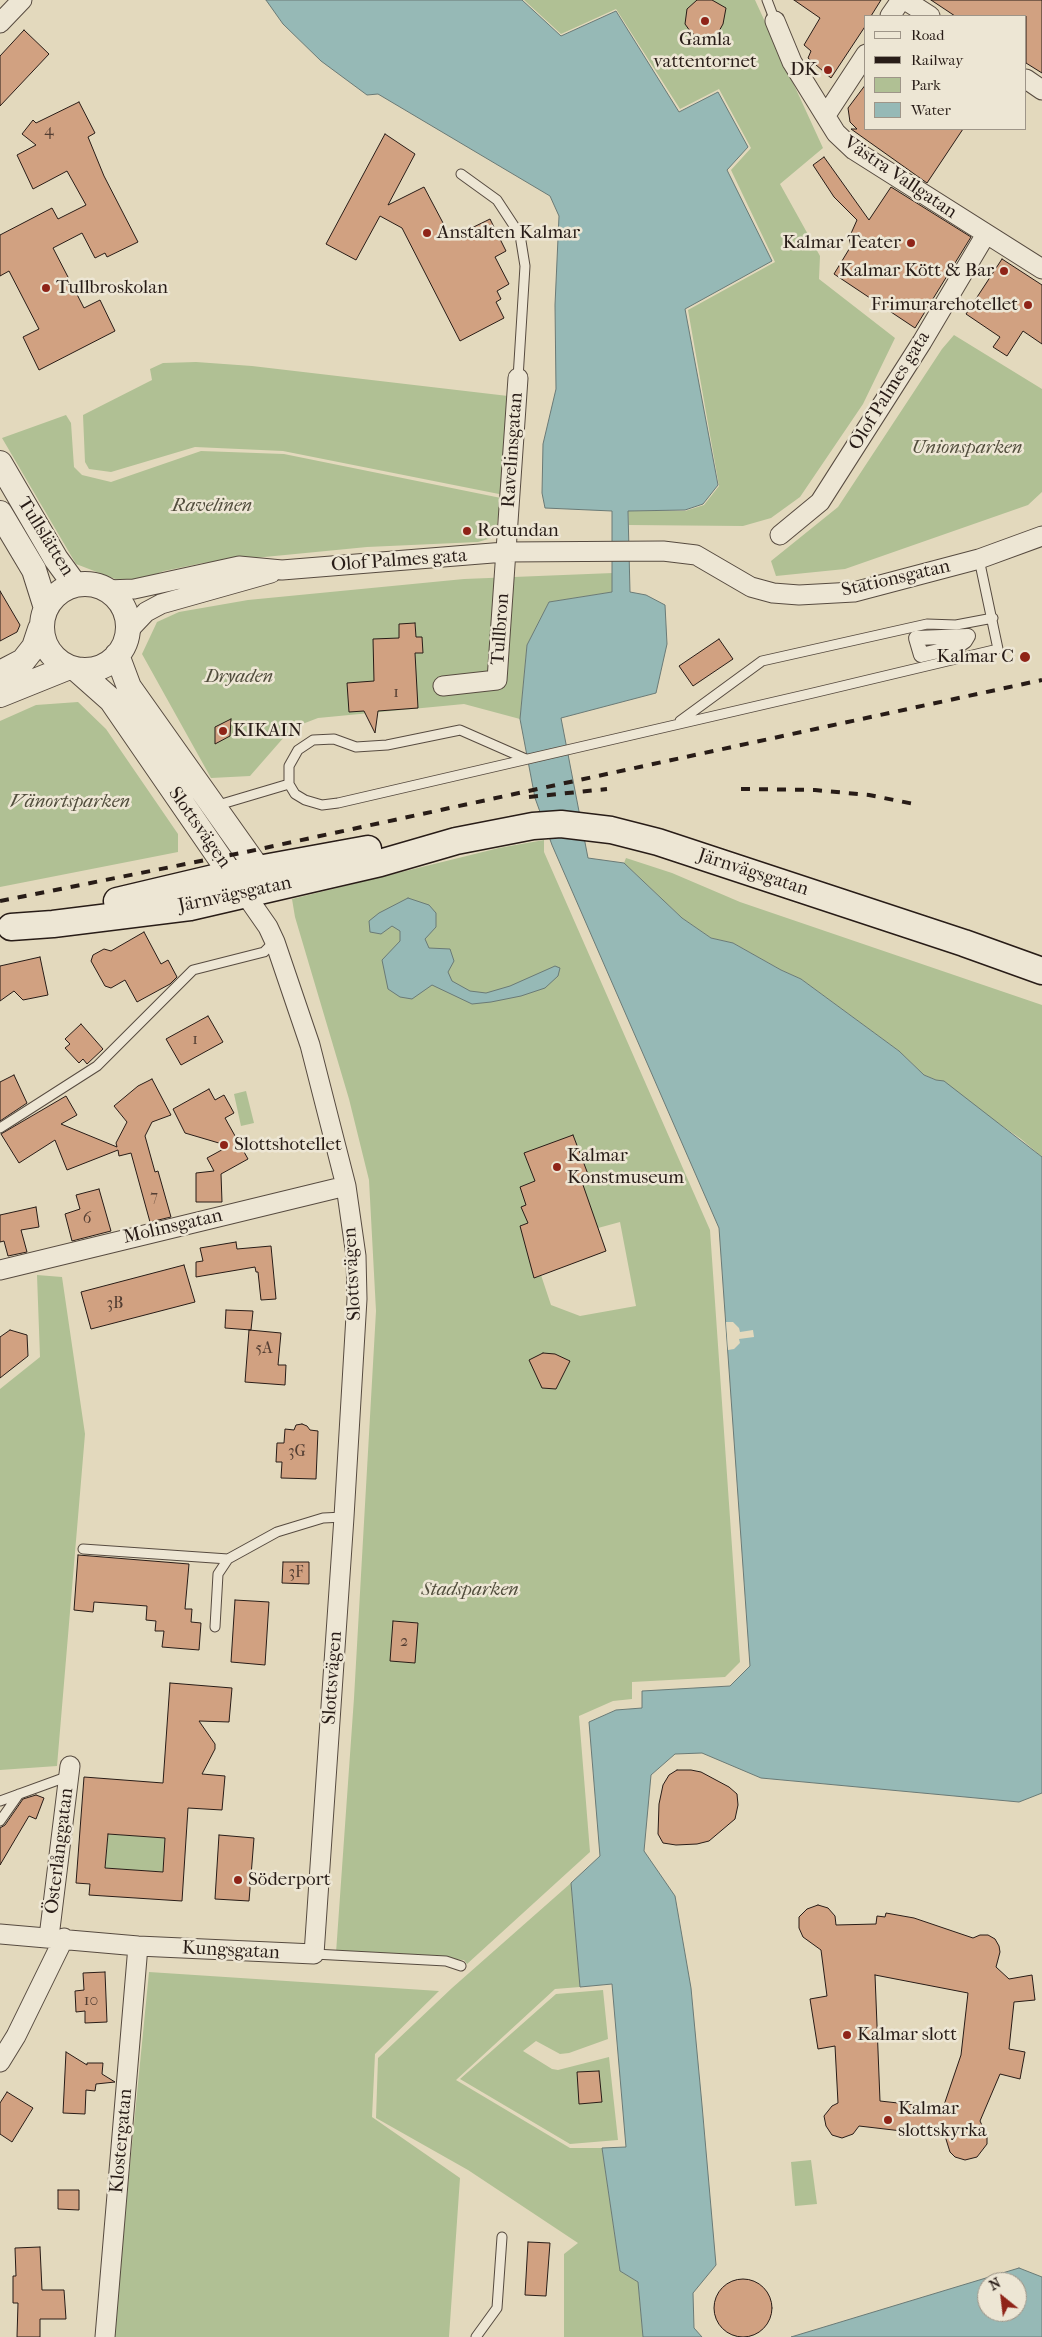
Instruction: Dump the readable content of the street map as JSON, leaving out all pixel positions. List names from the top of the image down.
{
  "streets": {
    "main road": ["Järnvägsgatan"],
    "street": [
      "Västra Vallgatan",
      "Olof Palmes gata",
      "Ravelinsgatan",
      "Tullslätten",
      "Stationsgatan",
      "Tullbron",
      "Slottsvägen",
      "Molinsgatan",
      "Österlånggatan",
      "Kungsgatan",
      "Klostergatan"
    ]
  },
  "crossings": [
    ["Västra Vallgatan", "Olof Palmes gata"],
    ["Olof Palmes gata", "Ravelinsgatan"],
    ["Olof Palmes gata", "Tullslätten"],
    ["Olof Palmes gata", "Stationsgatan"],
    ["Olof Palmes gata", "Tullbron"],
    ["Olof Palmes gata", "Slottsvägen"],
    ["Ravelinsgatan", "Tullbron"],
    ["Tullslätten", "Slottsvägen"],
    ["Slottsvägen", "Järnvägsgatan"],
    ["Slottsvägen", "Molinsgatan"],
    ["Slottsvägen", "Kungsgatan"],
    ["Österlånggatan", "Kungsgatan"],
    ["Kungsgatan", "Klostergatan"]
  ],
  "parks": [
    "Unionsparken",
    "Ravelinen",
    "Dryaden",
    "Vänortsparken",
    "Stadsparken"
  ],
  "places": [
    "Gamla vattentornet",
    "DK",
    "Anstalten Kalmar",
    "Kalmar Teater",
    "Kalmar Kött & Bar",
    "Tullbroskolan",
    "Frimurarehotellet",
    "Rotundan",
    "Kalmar C",
    "KIKAIN",
    "Slottshotellet",
    "Kalmar Konstmuseum",
    "Söderport",
    "Kalmar slott",
    "Kalmar slottskyrka"
  ],
  "house_numbers": [
    "4",
    "1",
    "1",
    "7",
    "6",
    "3B",
    "5A",
    "3G",
    "3F",
    "2",
    "10"
  ],
  "legend": [
    "Road",
    "Railway",
    "Park",
    "Water"
  ],
  "north": "top left"
}
